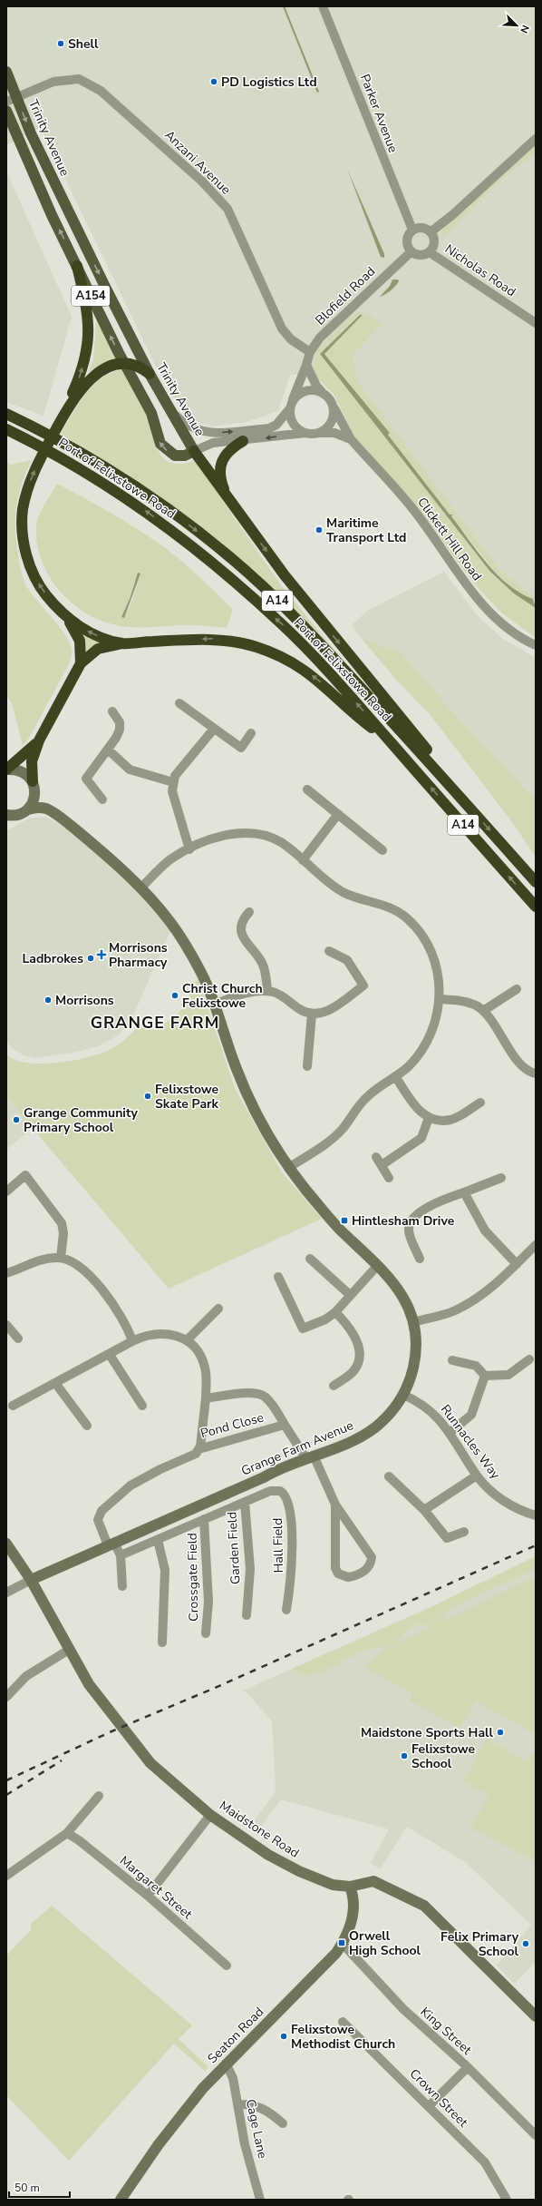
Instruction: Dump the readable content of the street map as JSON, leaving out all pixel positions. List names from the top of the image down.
{
  "streets": {
    "highway": ["Port of Felixstowe Road", "A14"],
    "main road": ["Trinity Avenue", "A154"],
    "street": [
      "Parker Avenue",
      "Anzani Avenue",
      "Nicholas Road",
      "Blofield Road",
      "Clickett Hill Road",
      "Pond Close",
      "Runnacles Way",
      "Grange Farm Avenue",
      "Hall Field",
      "Garden Field",
      "Crossgate Field",
      "Maidstone Road",
      "Margaret Street",
      "King Street",
      "Seaton Road",
      "Crown Street",
      "Cage Lane"
    ]
  },
  "crossings": [
    ["Parker Avenue", "Nicholas Road"],
    ["Parker Avenue", "Blofield Road"],
    ["Trinity Avenue", "Anzani Avenue"],
    ["Anzani Avenue", "Blofield Road"],
    ["Nicholas Road", "Blofield Road"],
    ["Blofield Road", "Clickett Hill Road"],
    ["Pond Close", "Grange Farm Avenue"],
    ["Runnacles Way", "Grange Farm Avenue"],
    ["Grange Farm Avenue", "Maidstone Road"],
    ["Maidstone Road", "Seaton Road"],
    ["King Street", "Seaton Road"],
    ["Seaton Road", "Cage Lane"]
  ],
  "districts": ["GRANGE FARM"],
  "places": {
    "other": [
      "Shell",
      "PD Logistics Ltd",
      "Maritime Transport Ltd",
      "Ladbrokes",
      "Christ Church Felixstowe",
      "Morrisons",
      "Felixstowe Skate Park",
      "Grange Community Primary School",
      "Maidstone Sports Hall",
      "Felixstowe School",
      "Felix Primary School",
      "Felixstowe Methodist Church"
    ],
    "health": ["Morrisons Pharmacy"],
    "transit": ["Hintlesham Drive", "Orwell High School"]
  },
  "scale_bar": "50 m",
  "north": "bottom right"
}
